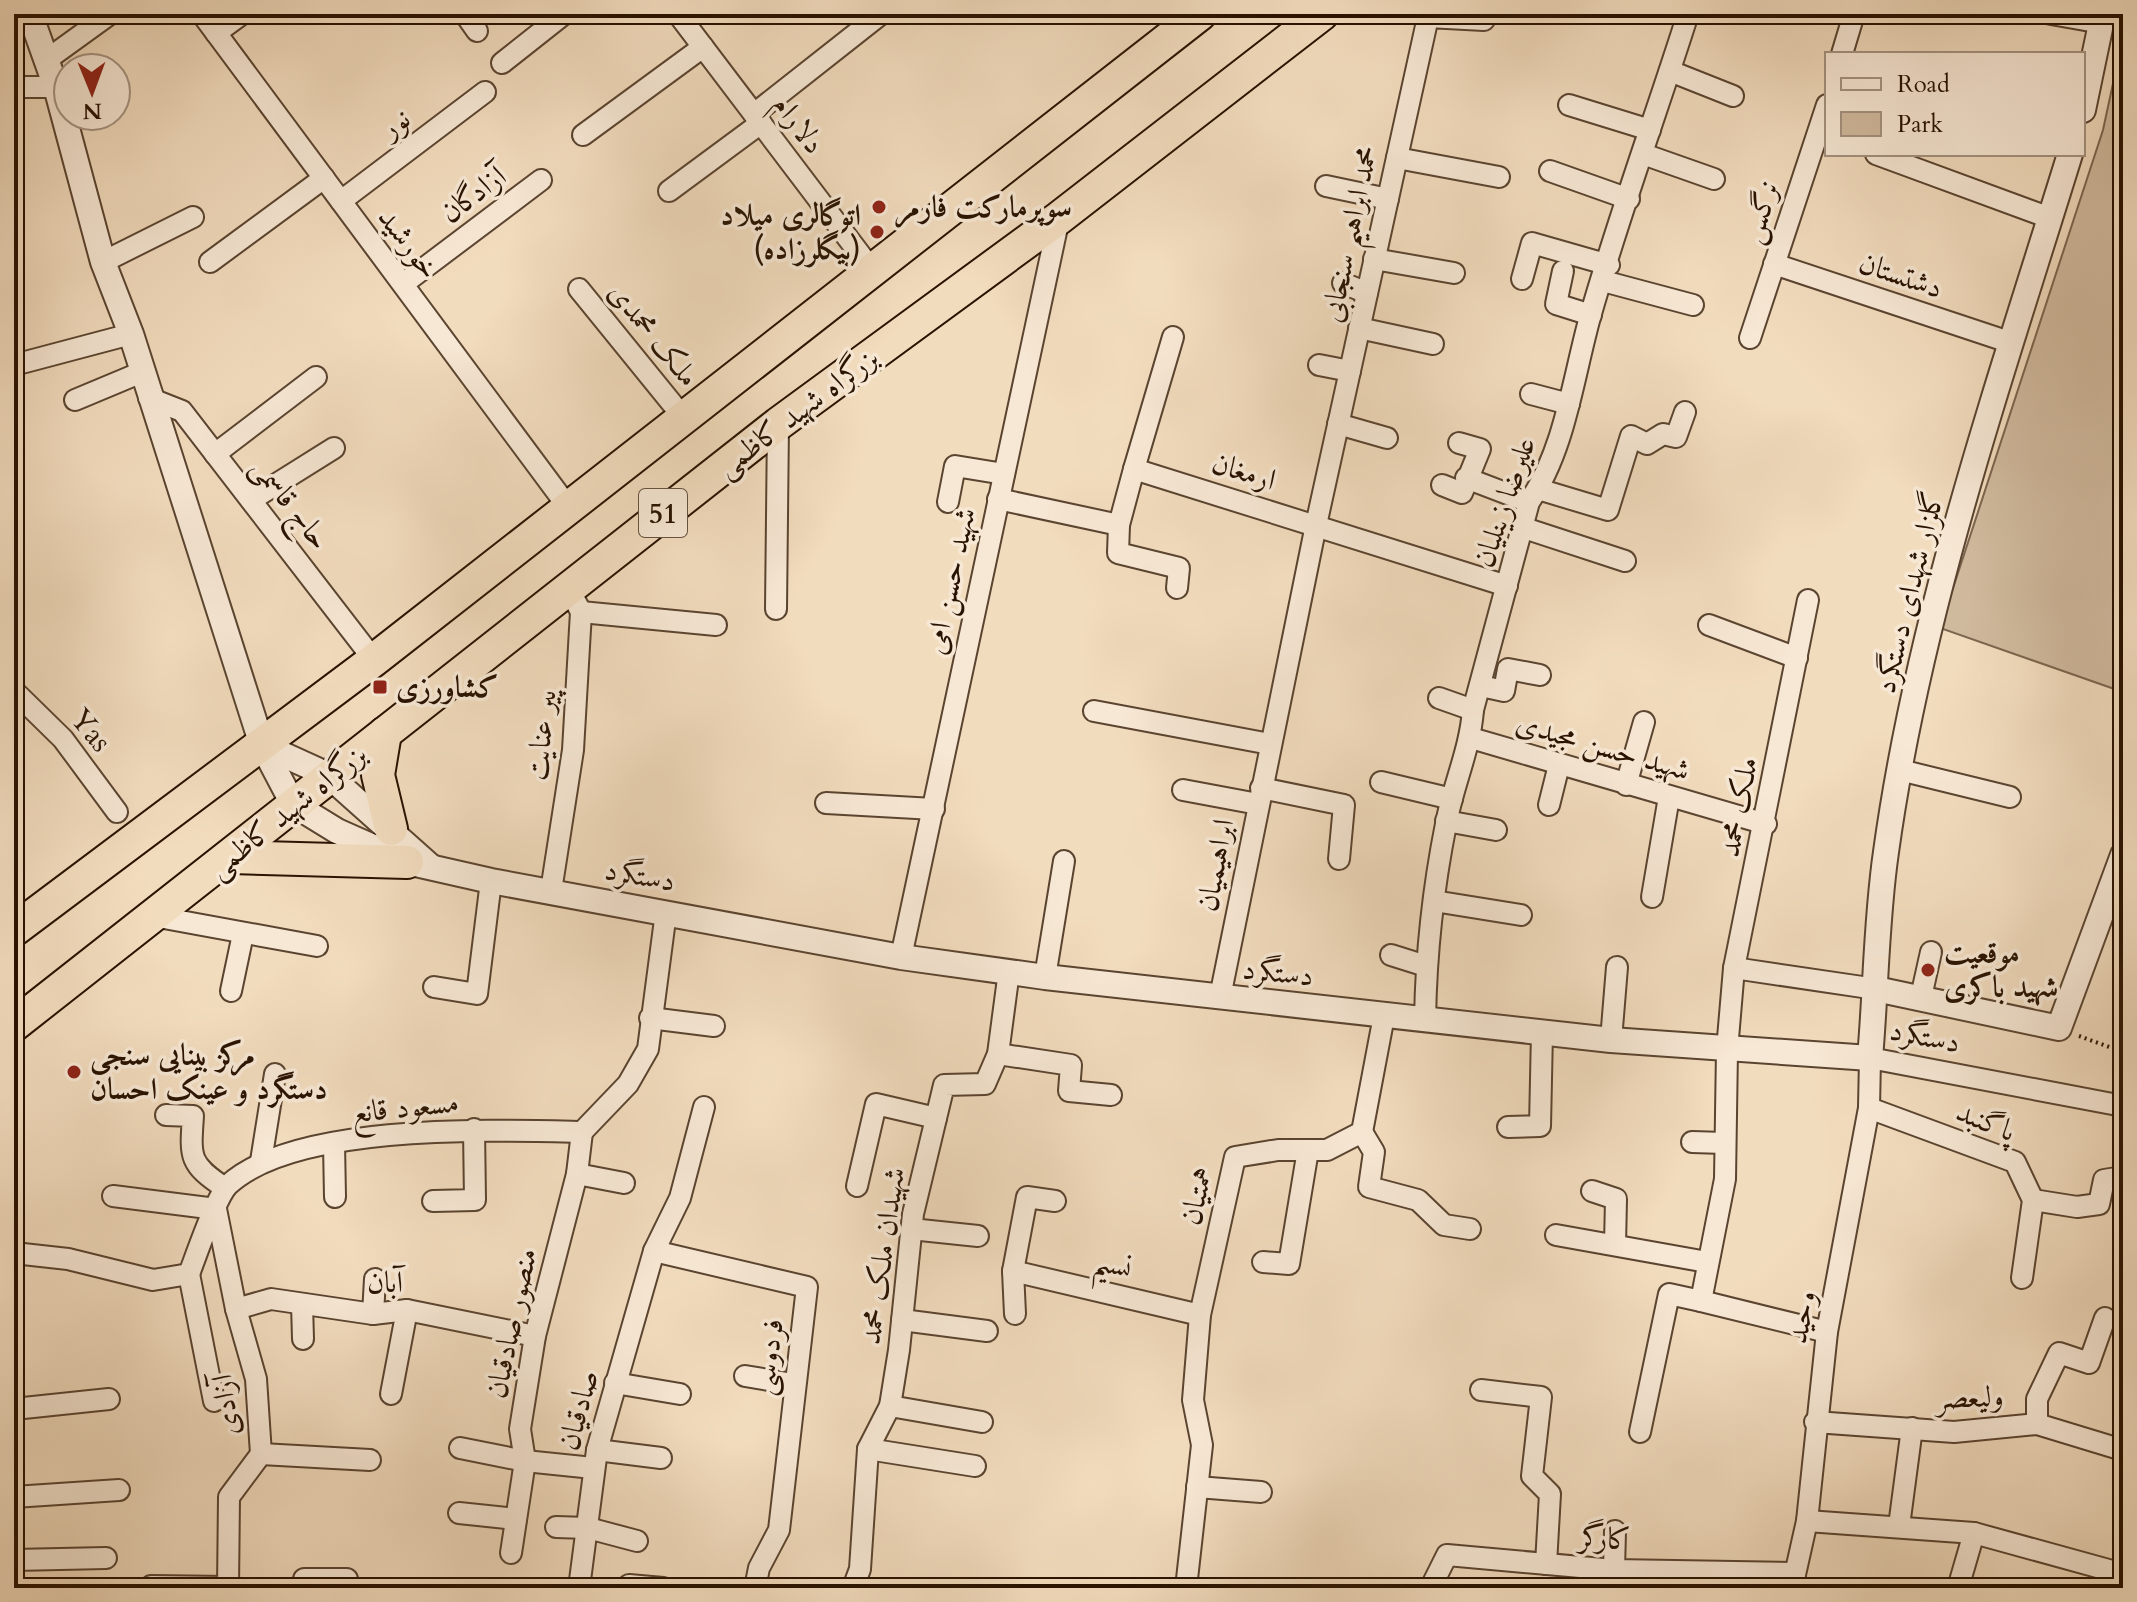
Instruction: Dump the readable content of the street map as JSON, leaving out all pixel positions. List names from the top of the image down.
{
  "streets": {
    "highway": ["بزرگراه شهید کاظمی", "51"],
    "street": [
      "نور",
      "دلارام",
      "آزادگان",
      "نرگس",
      "محمد ابراهیم سنجابی",
      "خورشید",
      "دشتستان",
      "ملک محمدی",
      "ارمغان",
      "علیرضا زینلیان",
      "حاج قاسمی",
      "شهید حسن امی",
      "گلزار شهدای دستگرد",
      "Yas",
      "پیر عنایت",
      "شهید حسن مجیدی",
      "ملک محمد",
      "ابراهیمیان",
      "دستگرد",
      "مسعود قانع",
      "پاگنبد",
      "همتیان",
      "شهیدان ملک محمد",
      "نسیم",
      "آبان",
      "وحید",
      "منصور صادقیان",
      "فردوسی",
      "ولیعصر",
      "آزادی",
      "صادقیان",
      "کارگر"
    ]
  },
  "crossings": [
    ["نور", "خورشید"],
    ["دلارام", "51"],
    ["آزادگان", "خورشید"],
    ["نرگس", "دشتستان"],
    ["محمد ابراهیم سنجابی", "ارمغان"],
    ["محمد ابراهیم سنجابی", "ابراهیمیان"],
    ["خورشید", "51"],
    ["دشتستان", "گلزار شهدای دستگرد"],
    ["ملک محمدی", "51"],
    ["بزرگراه شهید کاظمی", "شهید حسن امی"],
    ["بزرگراه شهید کاظمی", "پیر عنایت"],
    ["بزرگراه شهید کاظمی", "دستگرد"],
    ["ارمغان", "علیرضا زینلیان"],
    ["ارمغان", "ابراهیمیان"],
    ["علیرضا زینلیان", "شهید حسن مجیدی"],
    ["علیرضا زینلیان", "دستگرد"],
    ["حاج قاسمی", "51"],
    ["51", "دستگرد"],
    ["شهید حسن امی", "دستگرد"],
    ["گلزار شهدای دستگرد", "دستگرد"],
    ["گلزار شهدای دستگرد", "وحید"],
    ["پیر عنایت", "دستگرد"],
    ["شهید حسن مجیدی", "ملک محمد"],
    ["ابراهیمیان", "دستگرد"],
    ["دستگرد", "شهیدان ملک محمد"],
    ["دستگرد", "وحید"],
    ["مسعود قانع", "منصور صادقیان"],
    ["مسعود قانع", "آزادی"],
    ["پاگنبد", "وحید"],
    ["همتیان", "نسیم"],
    ["آبان", "منصور صادقیان"],
    ["آبان", "آزادی"],
    ["وحید", "ولیعصر"],
    ["وحید", "کارگر"],
    ["فردوسی", "صادقیان"]
  ],
  "places": {
    "other": [
      "سوپرمارکت فارمر",
      "اتوگالری میلاد (بیگلرزاده)",
      "موقعیت شهید باکری",
      "مرکز بینایی سنجی دستگرد و عینک احسان"
    ],
    "transit": ["کشاورزی"]
  },
  "legend": ["Road", "Park"],
  "north": "bottom"
}
